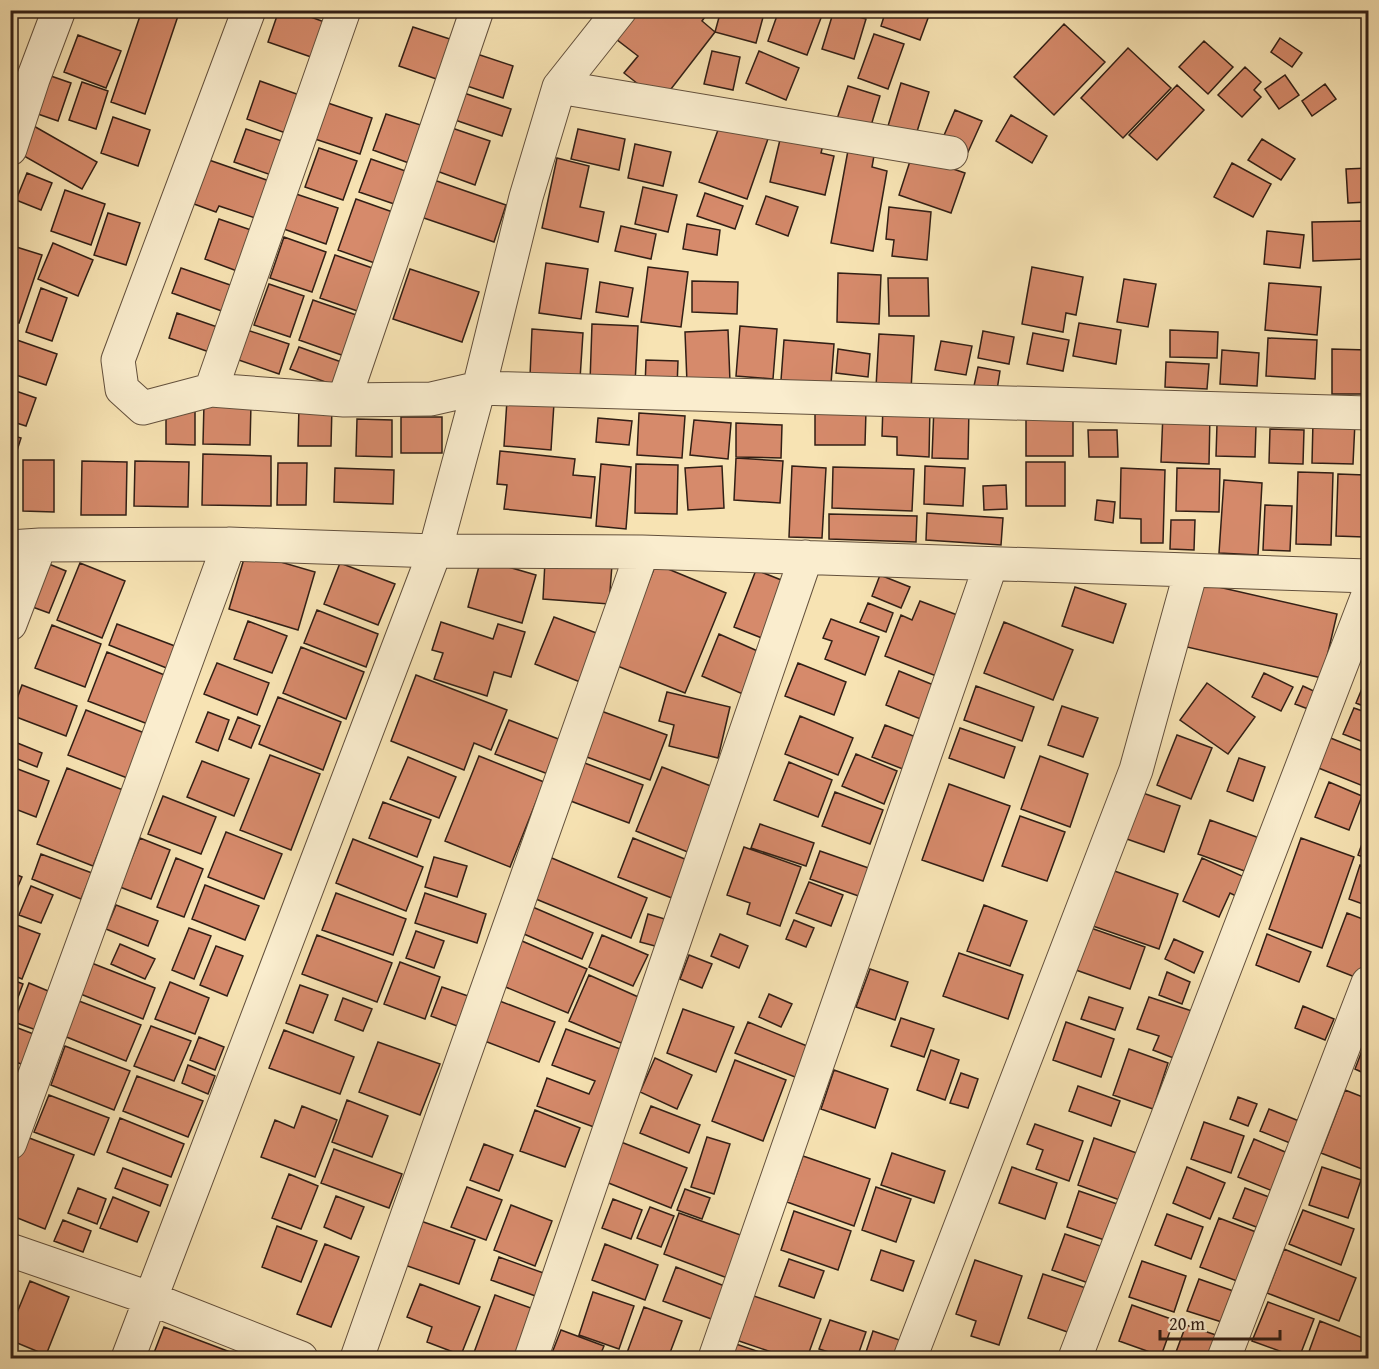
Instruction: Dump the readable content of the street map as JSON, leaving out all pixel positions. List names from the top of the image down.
{
  "scale_bar": "20 m"
}
